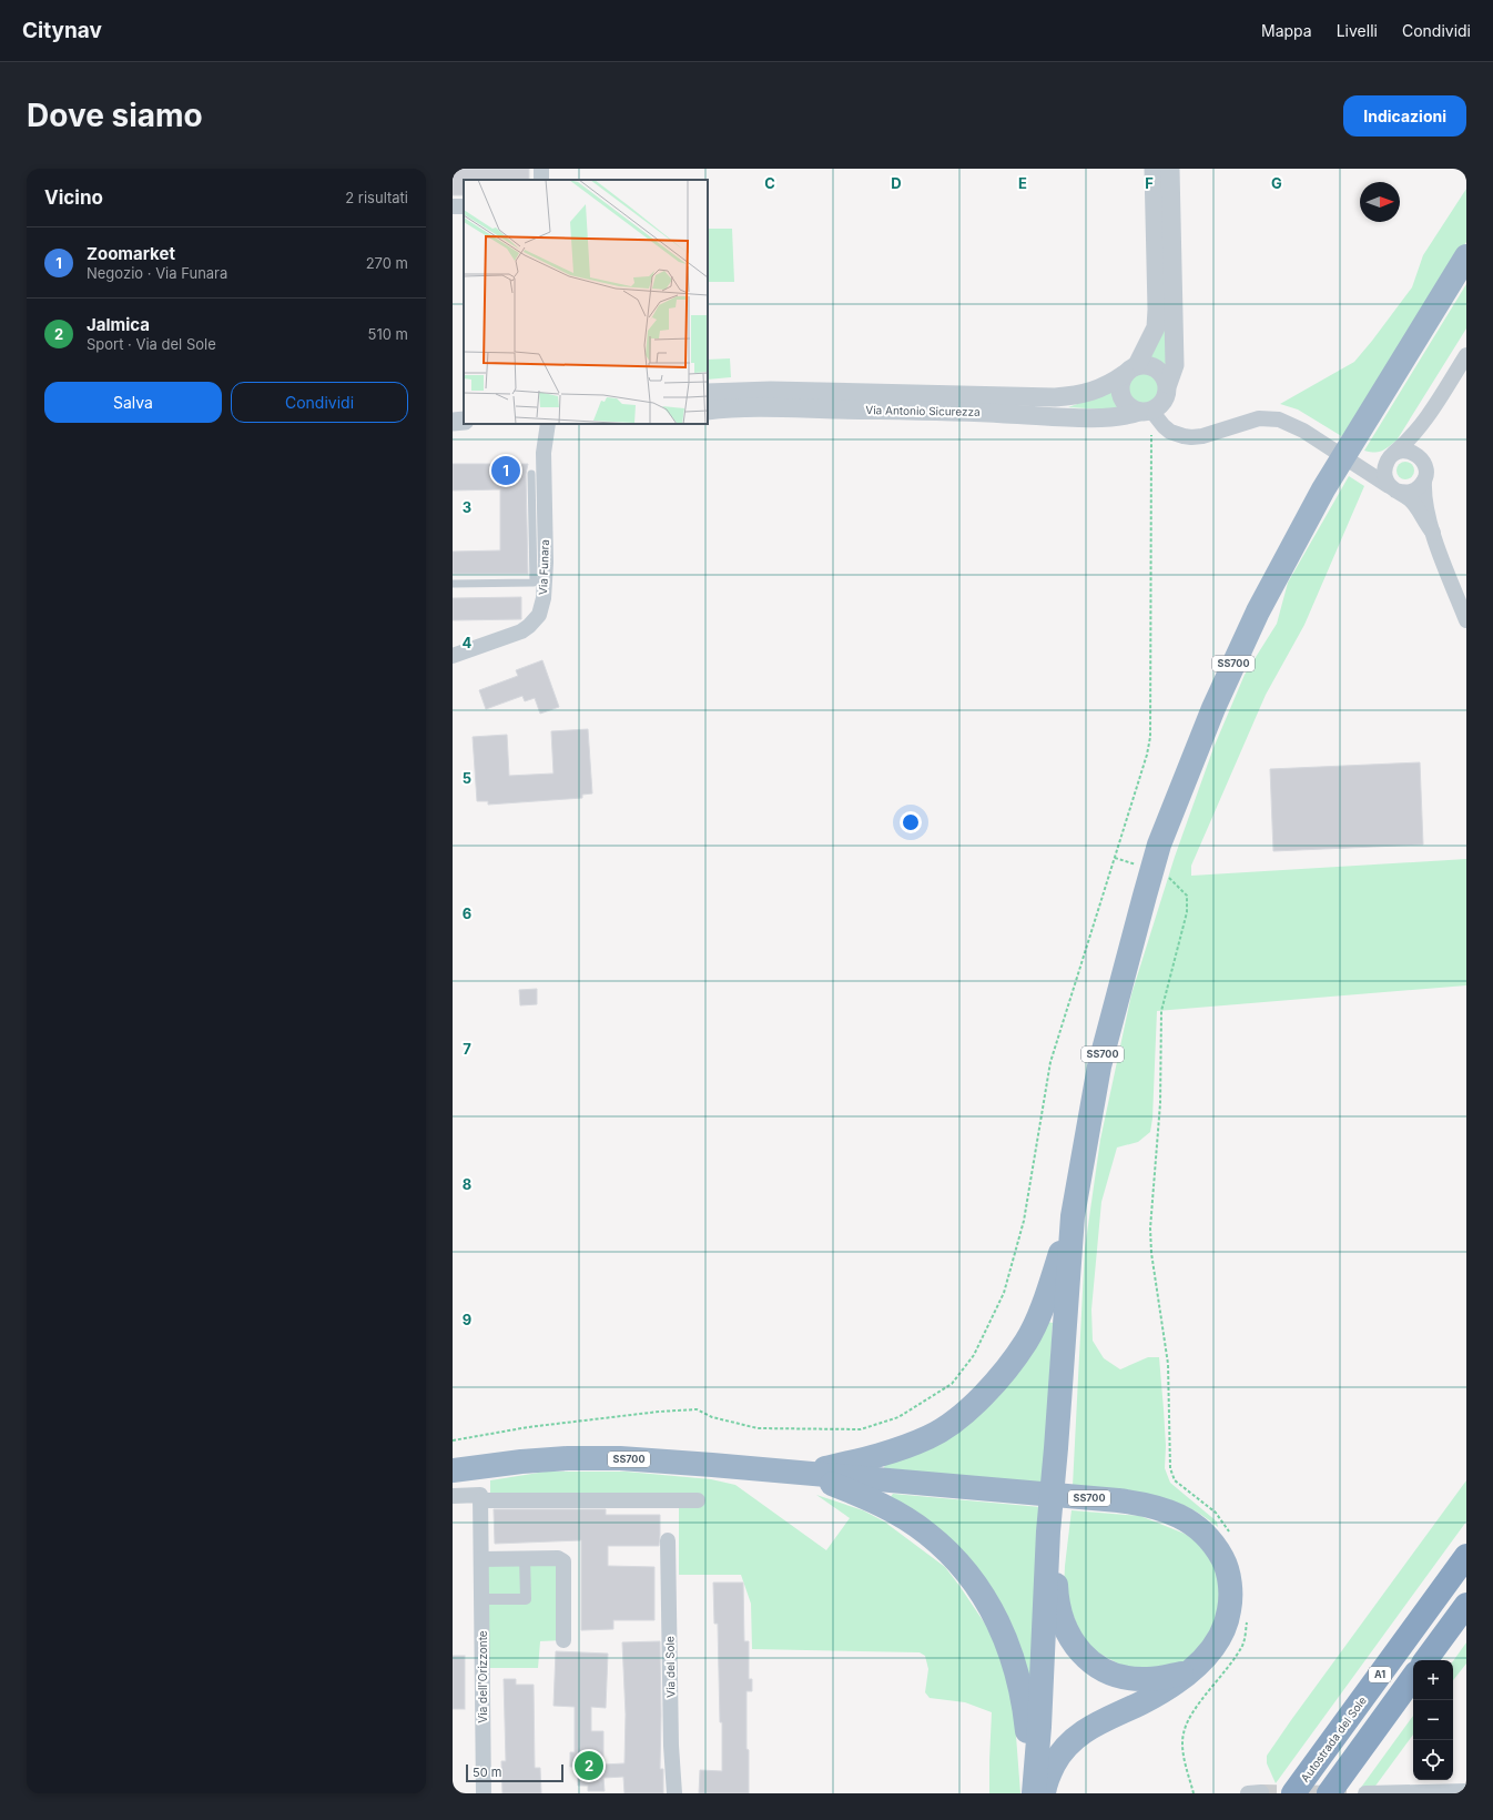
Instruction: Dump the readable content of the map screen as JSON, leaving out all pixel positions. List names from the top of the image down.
{
  "streets": {
    "highway": ["SS700", "A1", "Autostrada del Sole"],
    "street": [
      "Via Antonio Sicurezza",
      "Via Funara",
      "Via del Sole",
      "Via dell'Orizzonte"
    ]
  },
  "scale_bar": "50 m",
  "north": "right",
  "page": {
    "header": "Citynav",
    "nav": ["Mappa", "Livelli", "Condividi"],
    "buttons": [
      "Indicazioni",
      ["Salva", "Condividi"]
    ],
    "title": "Dove siamo",
    "heading": ["Vicino", "2 risultati"],
    "list": [
      {
        "mark": "1",
        "name": "Zoomarket",
        "note": "Negozio · Via Funara",
        "value": "270 m"
      },
      {
        "mark": "2",
        "name": "Jalmica",
        "note": "Sport · Via del Sole",
        "value": "510 m"
      }
    ],
    "pins": ["1", "2"],
    "map_buttons": ["+", "−"],
    "scale": "50 m"
  },
  "grid": {
    "columns": [
      "C",
      "D",
      "E",
      "F",
      "G"
    ],
    "rows": [
      "3",
      "4",
      "5",
      "6",
      "7",
      "8",
      "9"
    ]
  }
}
